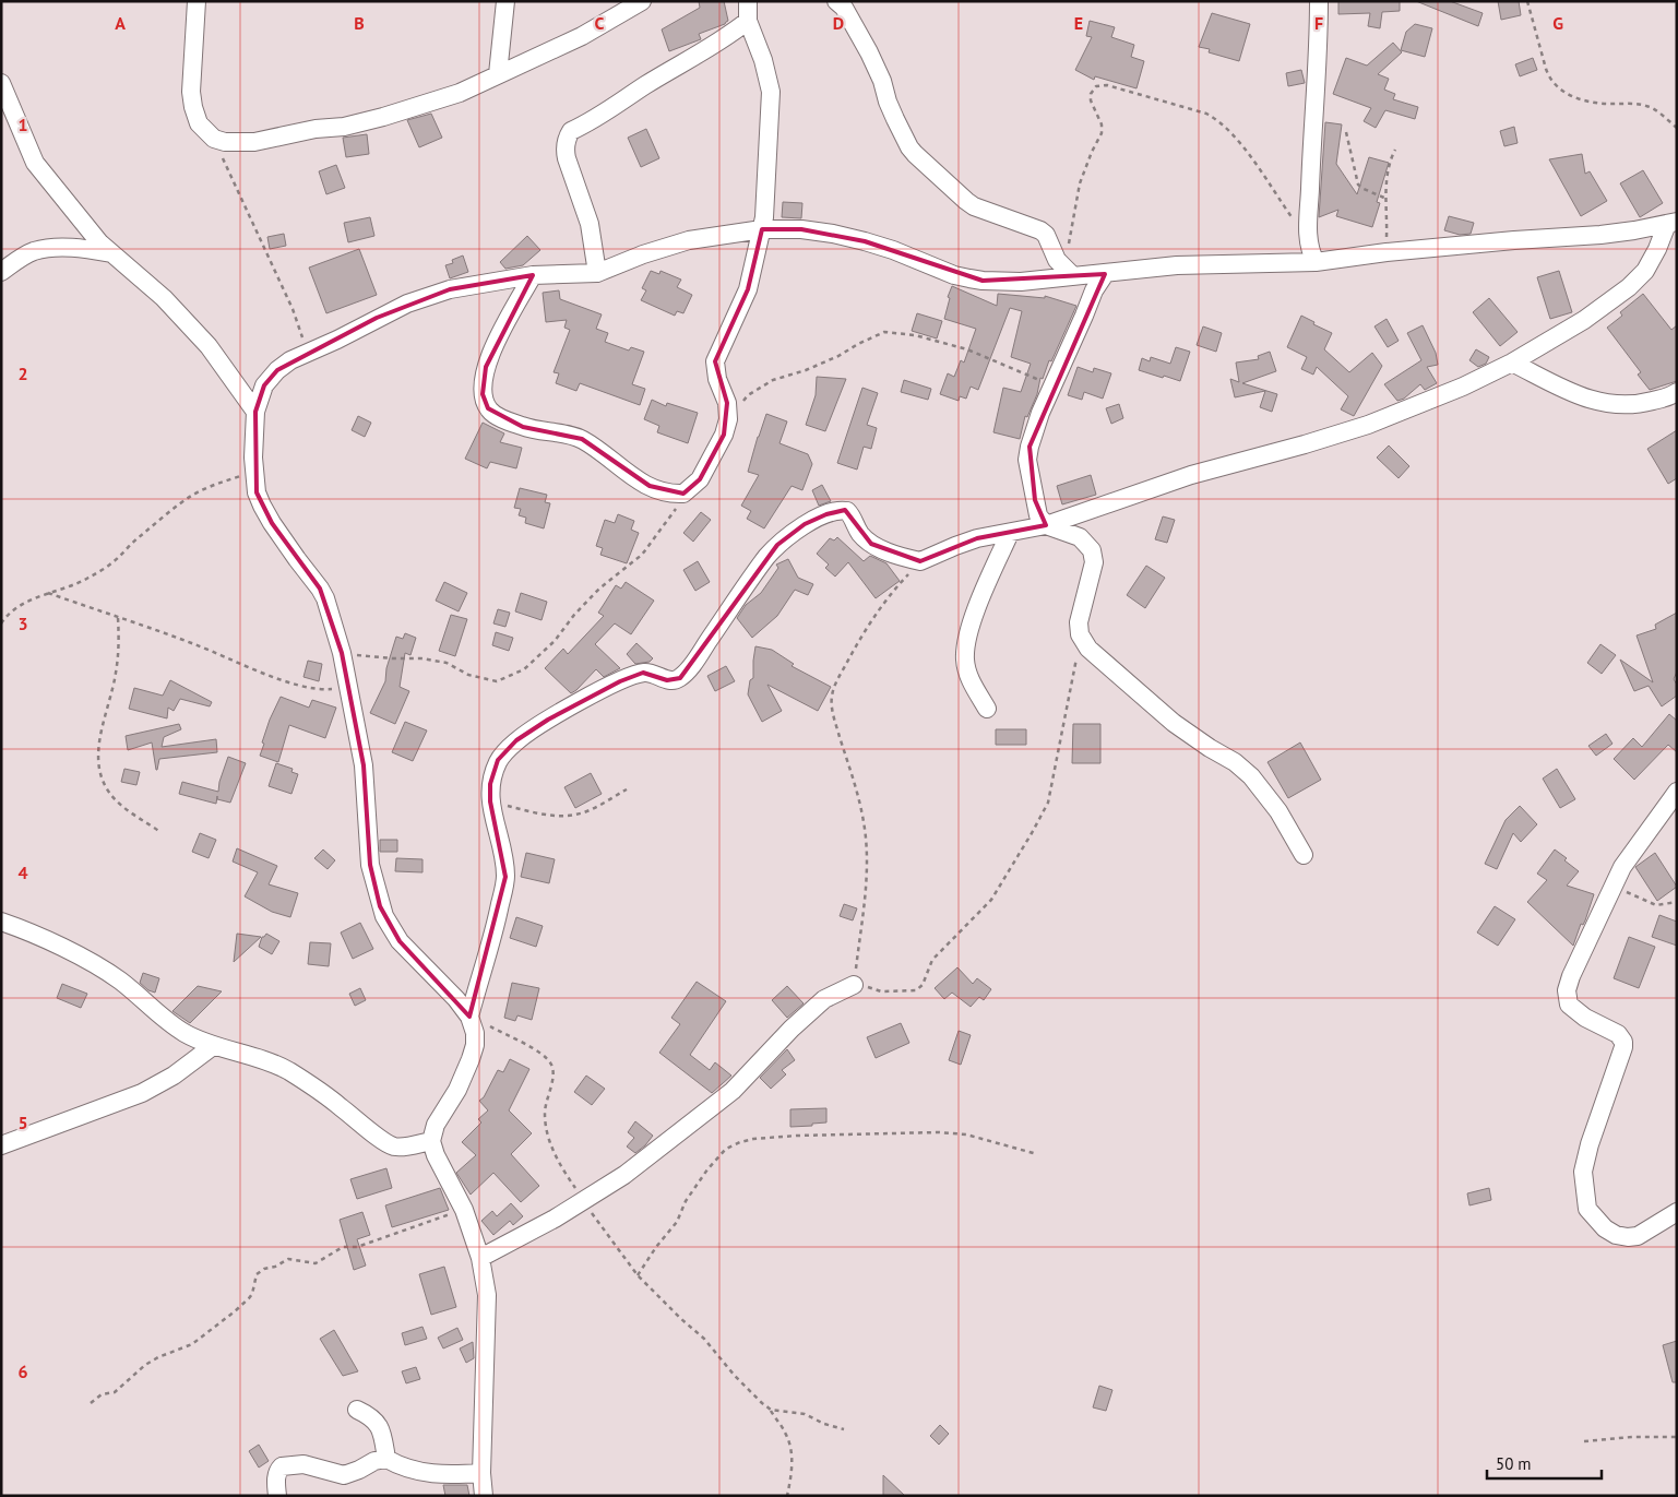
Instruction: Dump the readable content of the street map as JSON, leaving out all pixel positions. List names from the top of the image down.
{
  "scale_bar": "50 m",
  "grid": {
    "columns": [
      "A",
      "B",
      "C",
      "D",
      "E",
      "F",
      "G"
    ],
    "rows": [
      "1",
      "2",
      "3",
      "4",
      "5",
      "6"
    ]
  }
}
